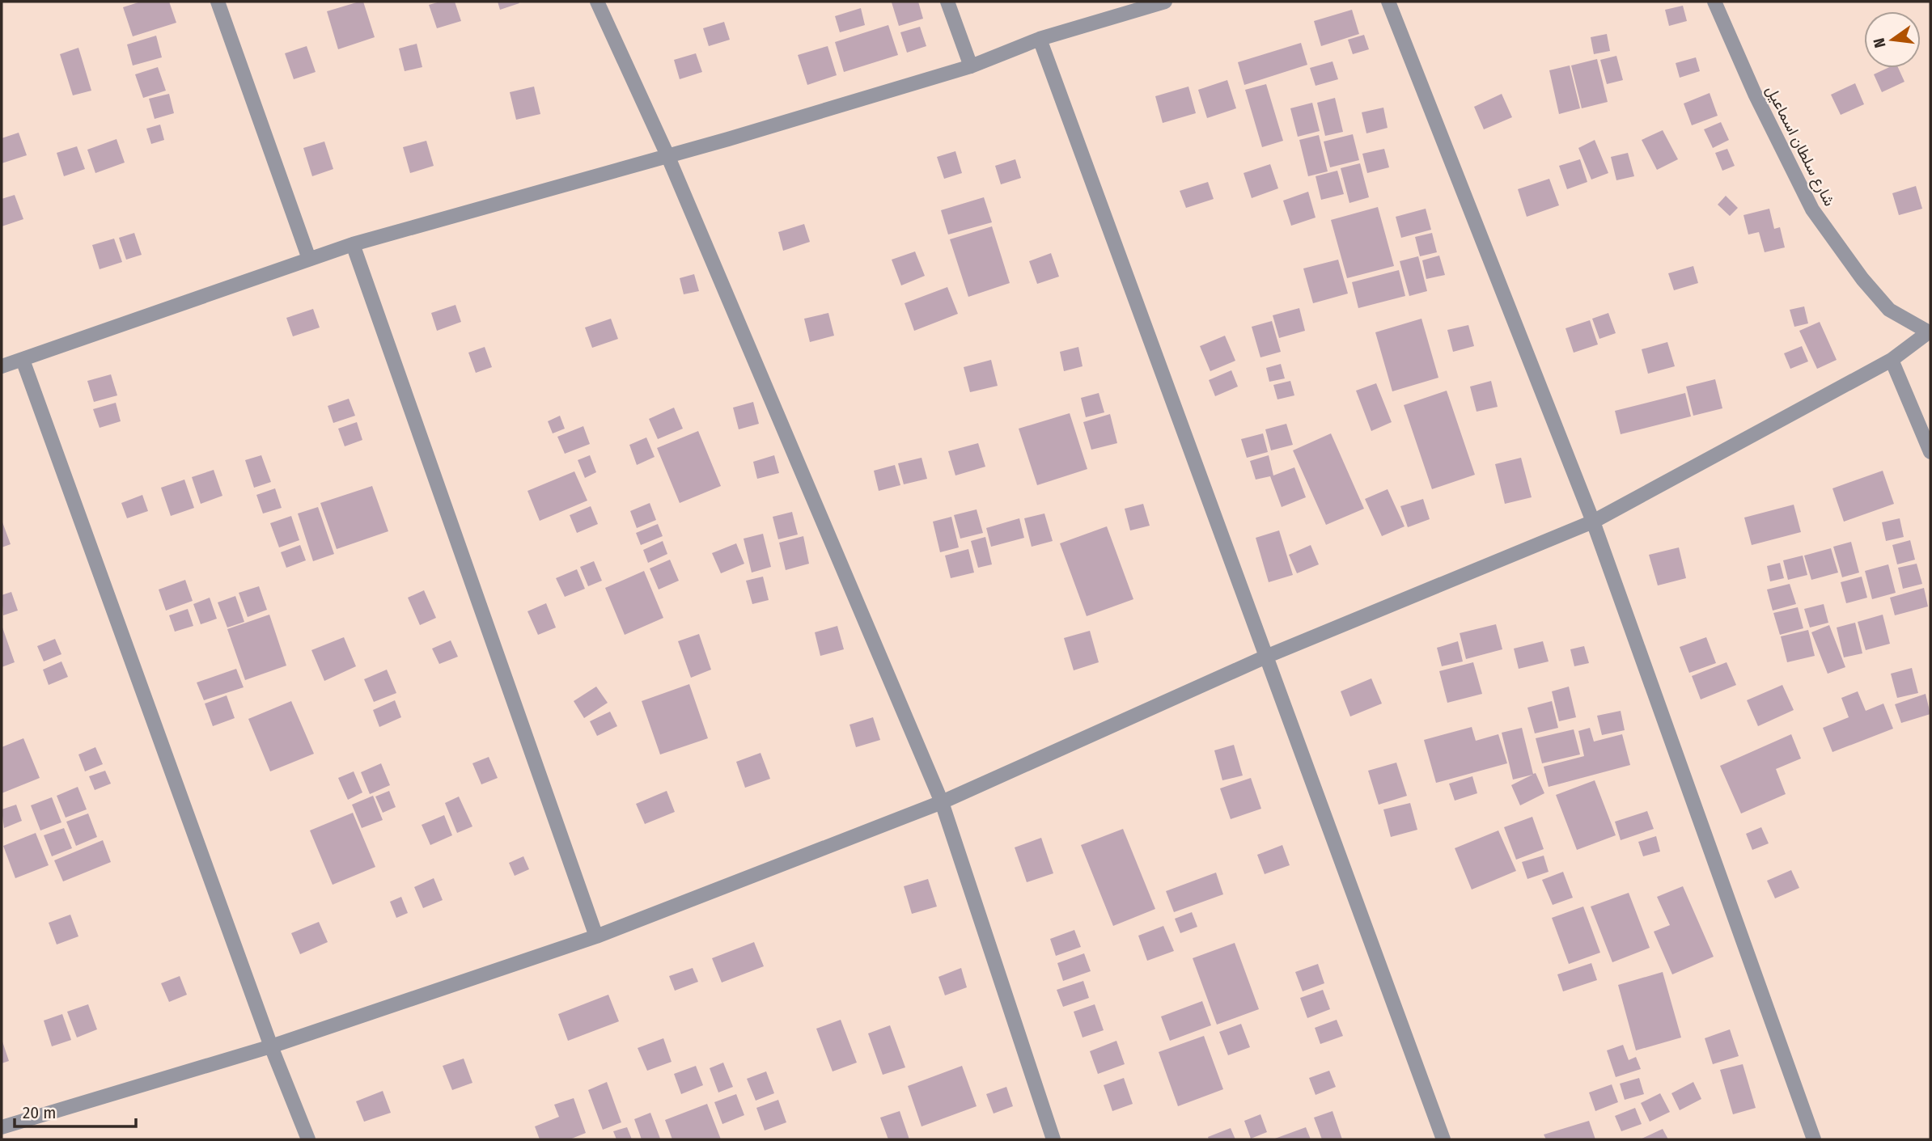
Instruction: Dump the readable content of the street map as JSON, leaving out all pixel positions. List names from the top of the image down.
{
  "streets": {
    "street": ["شارع سلطان اسماعيل"]
  },
  "scale_bar": "20 m",
  "north": "left"
}
